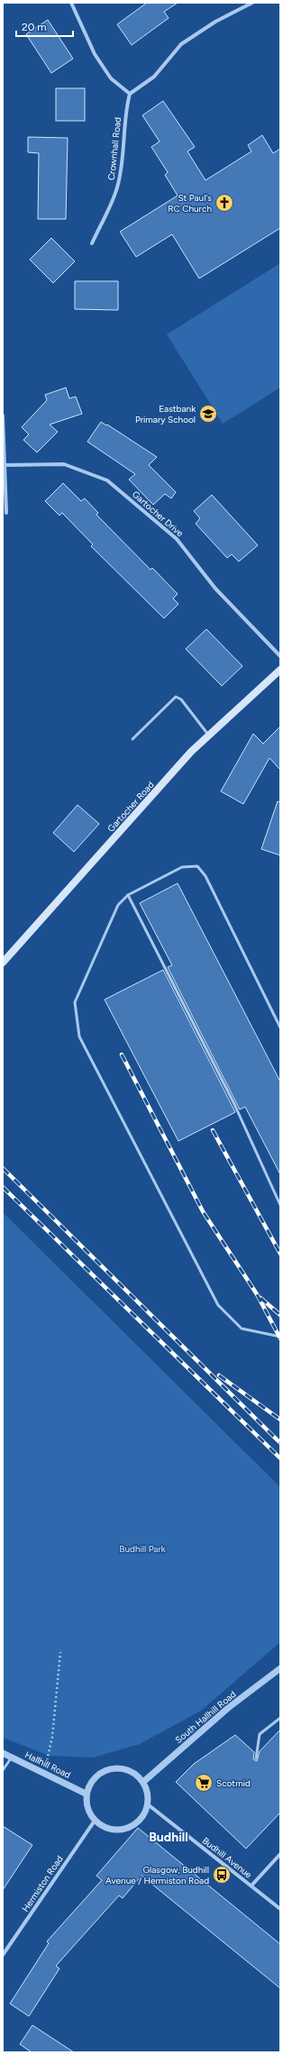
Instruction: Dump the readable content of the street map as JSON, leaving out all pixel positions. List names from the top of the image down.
{
  "streets": {
    "main road": ["Gartocher Road"],
    "street": [
      "Crownhall Road",
      "Gartocher Drive",
      "South Hallhill Road",
      "Hallhill Road",
      "Budhill Avenue",
      "Hermiston Road"
    ]
  },
  "crossings": [
    ["South Hallhill Road", "Hallhill Road"],
    ["South Hallhill Road", "Budhill Avenue"],
    ["South Hallhill Road", "Hermiston Road"],
    ["Hallhill Road", "Budhill Avenue"],
    ["Hallhill Road", "Hermiston Road"],
    ["Budhill Avenue", "Hermiston Road"]
  ],
  "districts": ["Budhill"],
  "parks": ["Budhill Park"],
  "places": {
    "church": ["St Paul's RC Church"],
    "school or university": ["Eastbank Primary School"],
    "supermarket": ["Scotmid"],
    "bus stop": ["Glasgow, Budhill Avenue / Hermiston Road"]
  },
  "scale_bar": "20 m"
}
